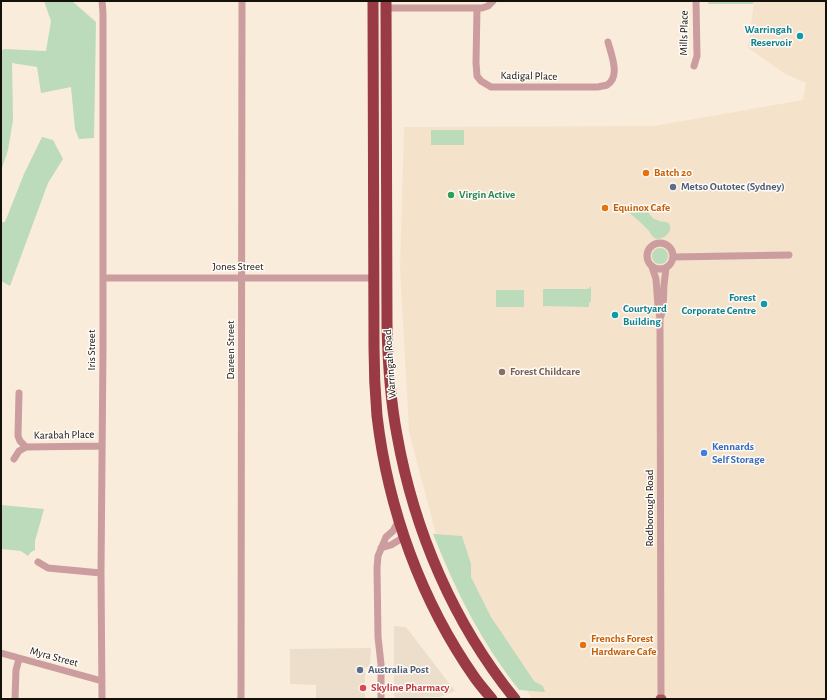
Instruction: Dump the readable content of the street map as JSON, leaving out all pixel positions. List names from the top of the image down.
{
  "streets": {
    "highway": ["Warringah Road"],
    "street": [
      "Mills Place",
      "Kadigal Place",
      "Jones Street",
      "Iris Street",
      "Dareen Street",
      "Karabah Place",
      "Rodborough Road",
      "Myra Street"
    ]
  },
  "crossings": [
    ["Jones Street", "Iris Street"],
    ["Jones Street", "Dareen Street"],
    ["Jones Street", "Warringah Road"],
    ["Iris Street", "Karabah Place"],
    ["Iris Street", "Myra Street"]
  ],
  "places": [
    "Warringah Reservoir",
    "Batch 20",
    "Metso Outotec (Sydney)",
    "Virgin Active",
    "Equinox Cafe",
    "Forest Corporate Centre",
    "Courtyard Building",
    "Forest Childcare",
    "Kennards Self Storage",
    "Frenchs Forest Hardware Cafe",
    "Australia Post",
    "Skyline Pharmacy"
  ]
}
